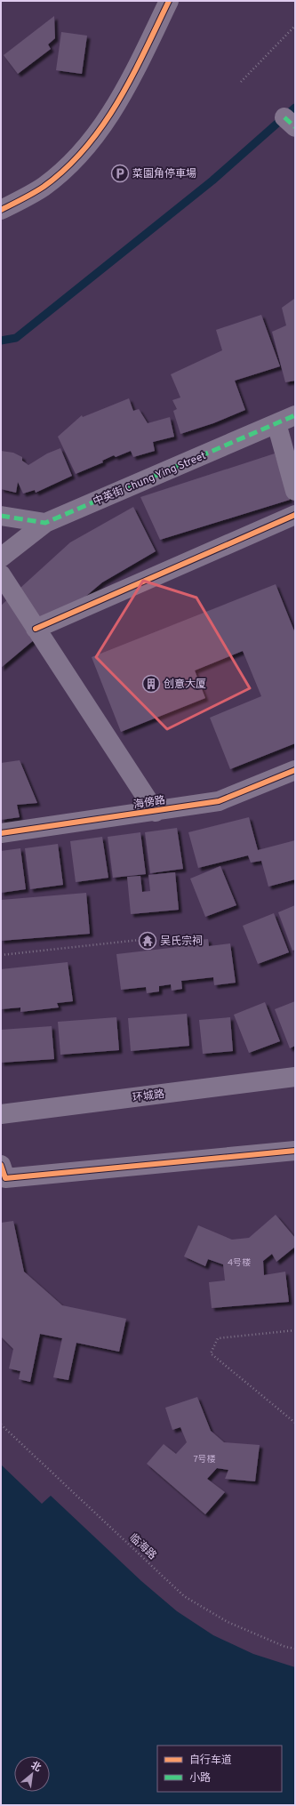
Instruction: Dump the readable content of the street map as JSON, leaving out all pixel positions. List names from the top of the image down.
{
  "streets": {
    "street": ["中英街 Chung Ying Street", "海傍路", "环城路"],
    "path": ["临海路"]
  },
  "places": {
    "parking": ["菜園角停車場"],
    "building": ["创意大厦"],
    "temple": ["吴氏宗祠"]
  },
  "house_numbers": ["4号楼", "7号楼"],
  "legend": ["自行车道", "小路"],
  "north": "top right"
}
